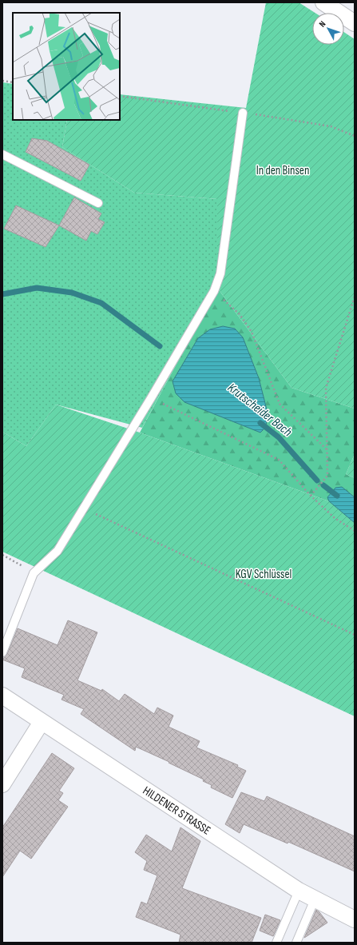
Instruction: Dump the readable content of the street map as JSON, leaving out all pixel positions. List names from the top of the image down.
{
  "streets": {
    "street": ["HILDENER STRASSE"]
  },
  "water": ["Krutscheider Bach"],
  "parks": ["In den Binsen", "KGV Schlüssel"],
  "north": "top left"
}
